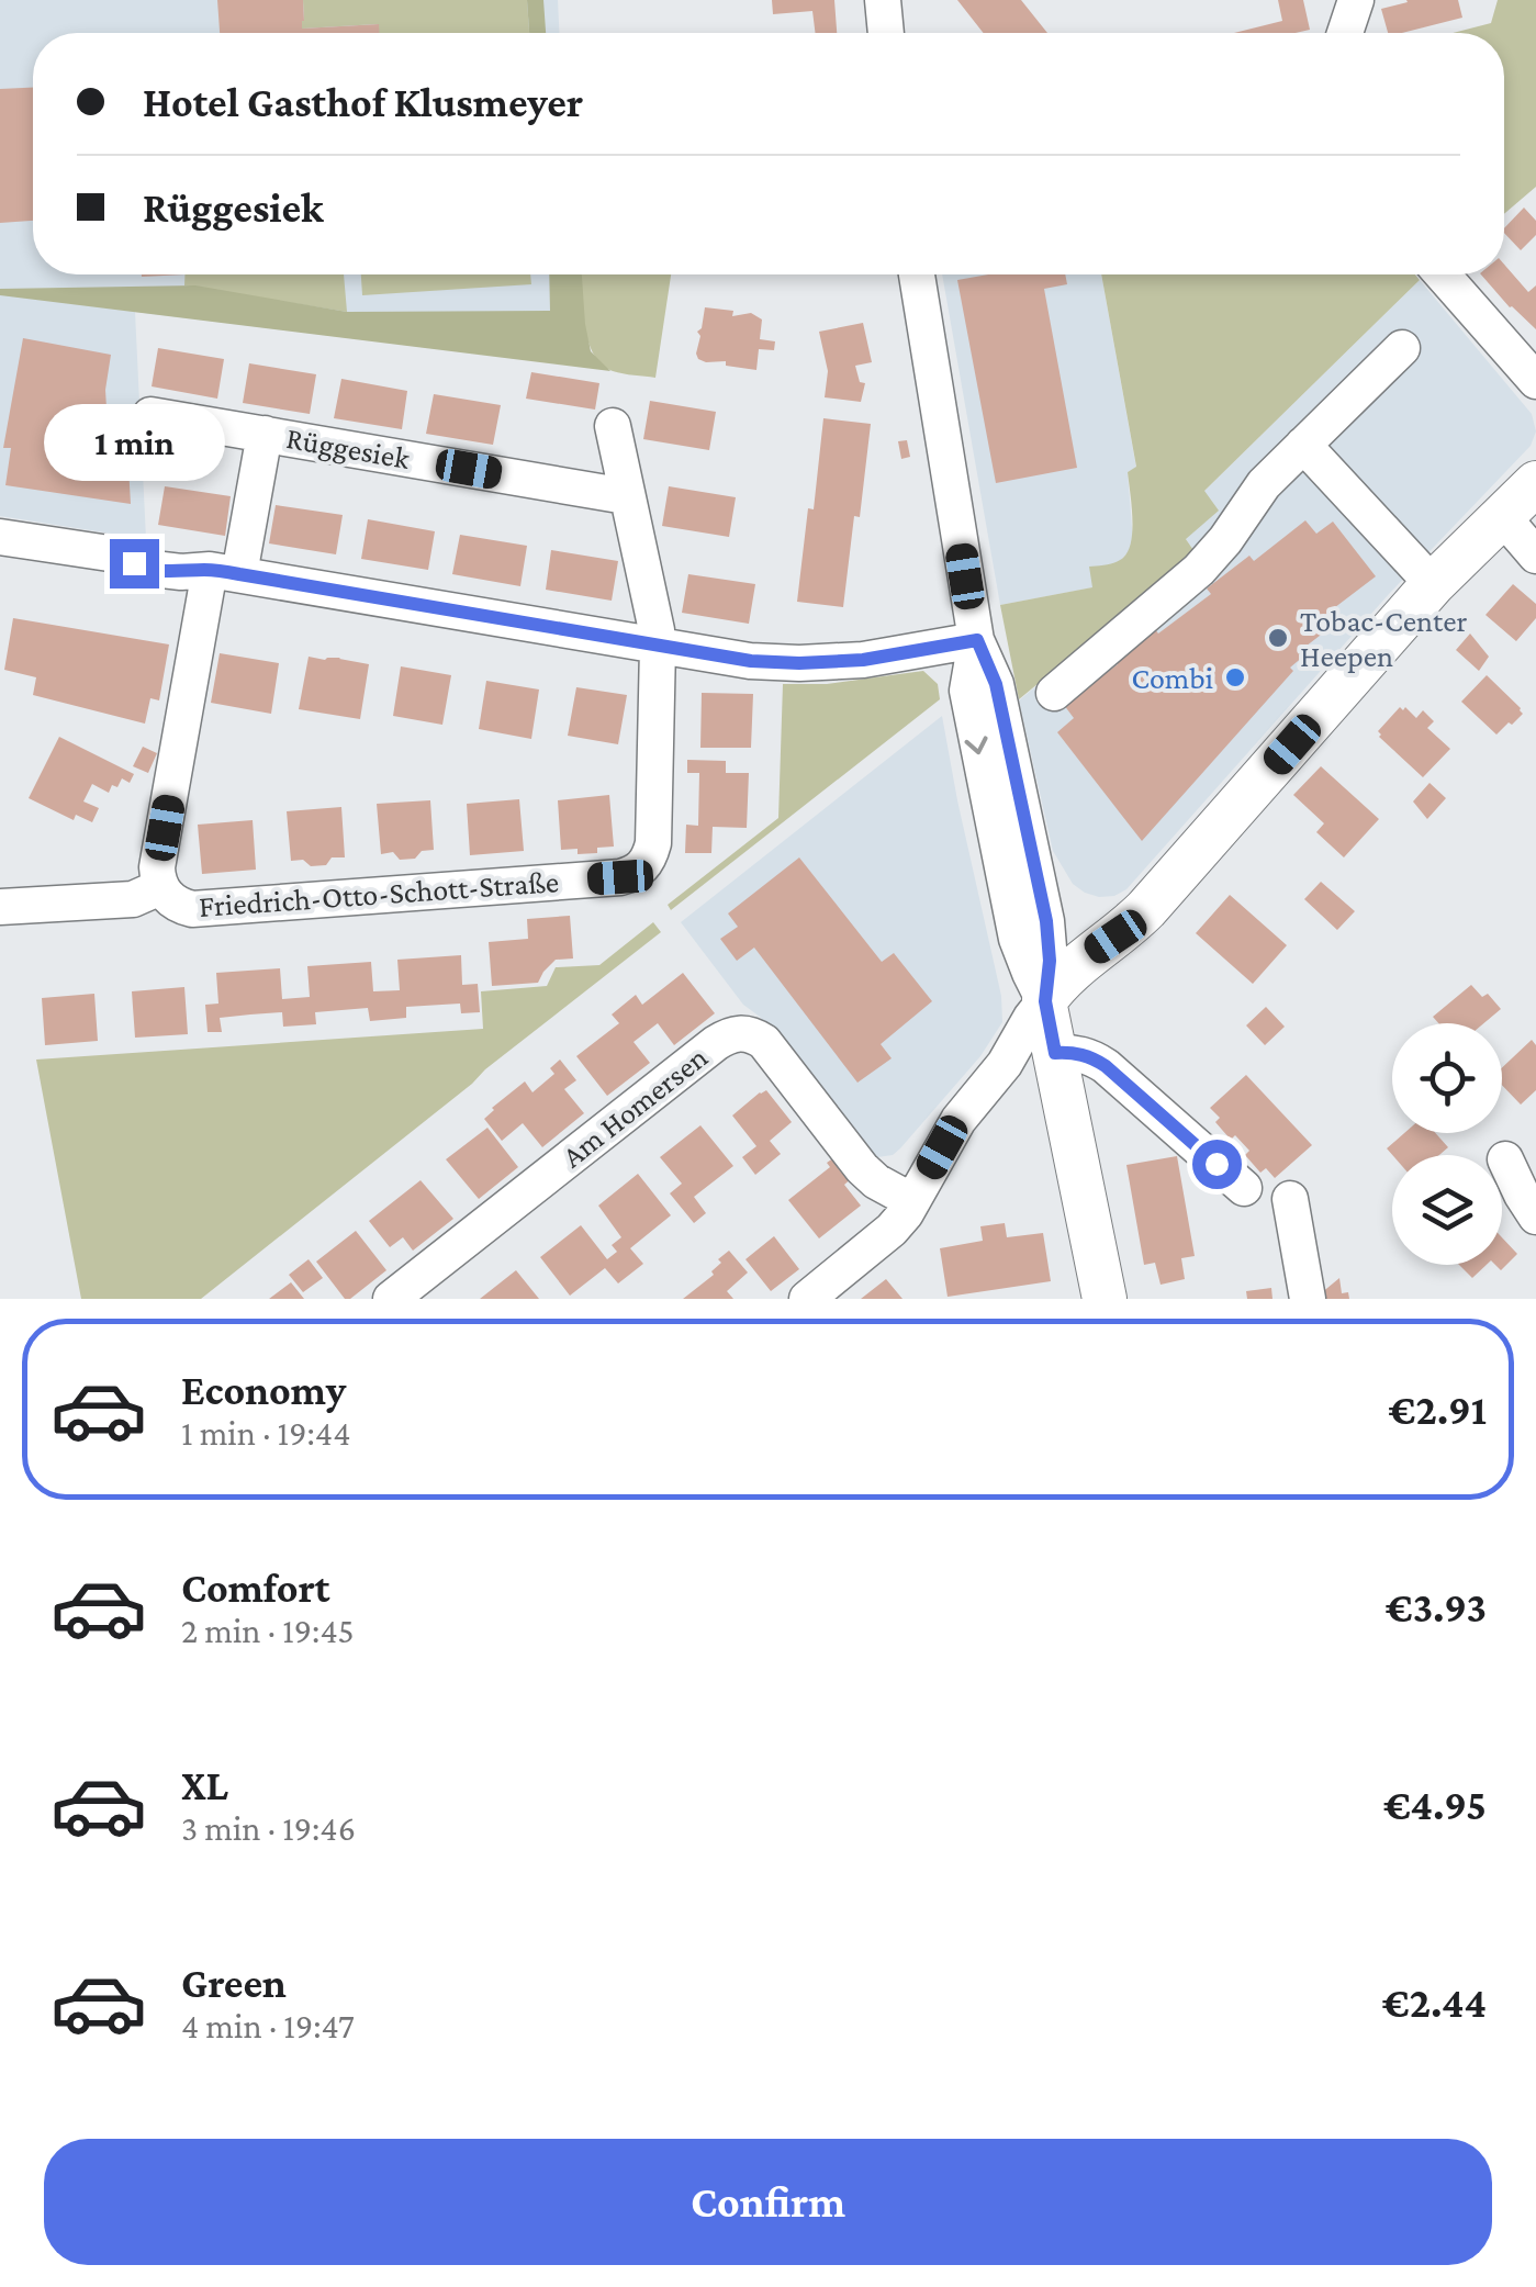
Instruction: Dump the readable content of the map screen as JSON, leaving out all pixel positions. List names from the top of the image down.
{
  "streets": {
    "street": ["Rüggesiek", "Friedrich-Otto-Schott-Straße", "Am Homersen"]
  },
  "crossings": [
    ["Rüggesiek", "Friedrich-Otto-Schott-Straße"]
  ],
  "places": ["Tobac-Center Heepen", "Combi"],
  "page": {
    "banner": ["Hotel Gasthof Klusmeyer", "Rüggesiek"],
    "bubble": "1 min",
    "list": [
      {
        "name": "Economy",
        "note": "1 min · 19:44",
        "value": "€2.91"
      },
      {
        "name": "Comfort",
        "note": "2 min · 19:45",
        "value": "€3.93"
      },
      {
        "name": "XL",
        "note": "3 min · 19:46",
        "value": "€4.95"
      },
      {
        "name": "Green",
        "note": "4 min · 19:47",
        "value": "€2.44"
      }
    ],
    "buttons": "Confirm"
  }
}
